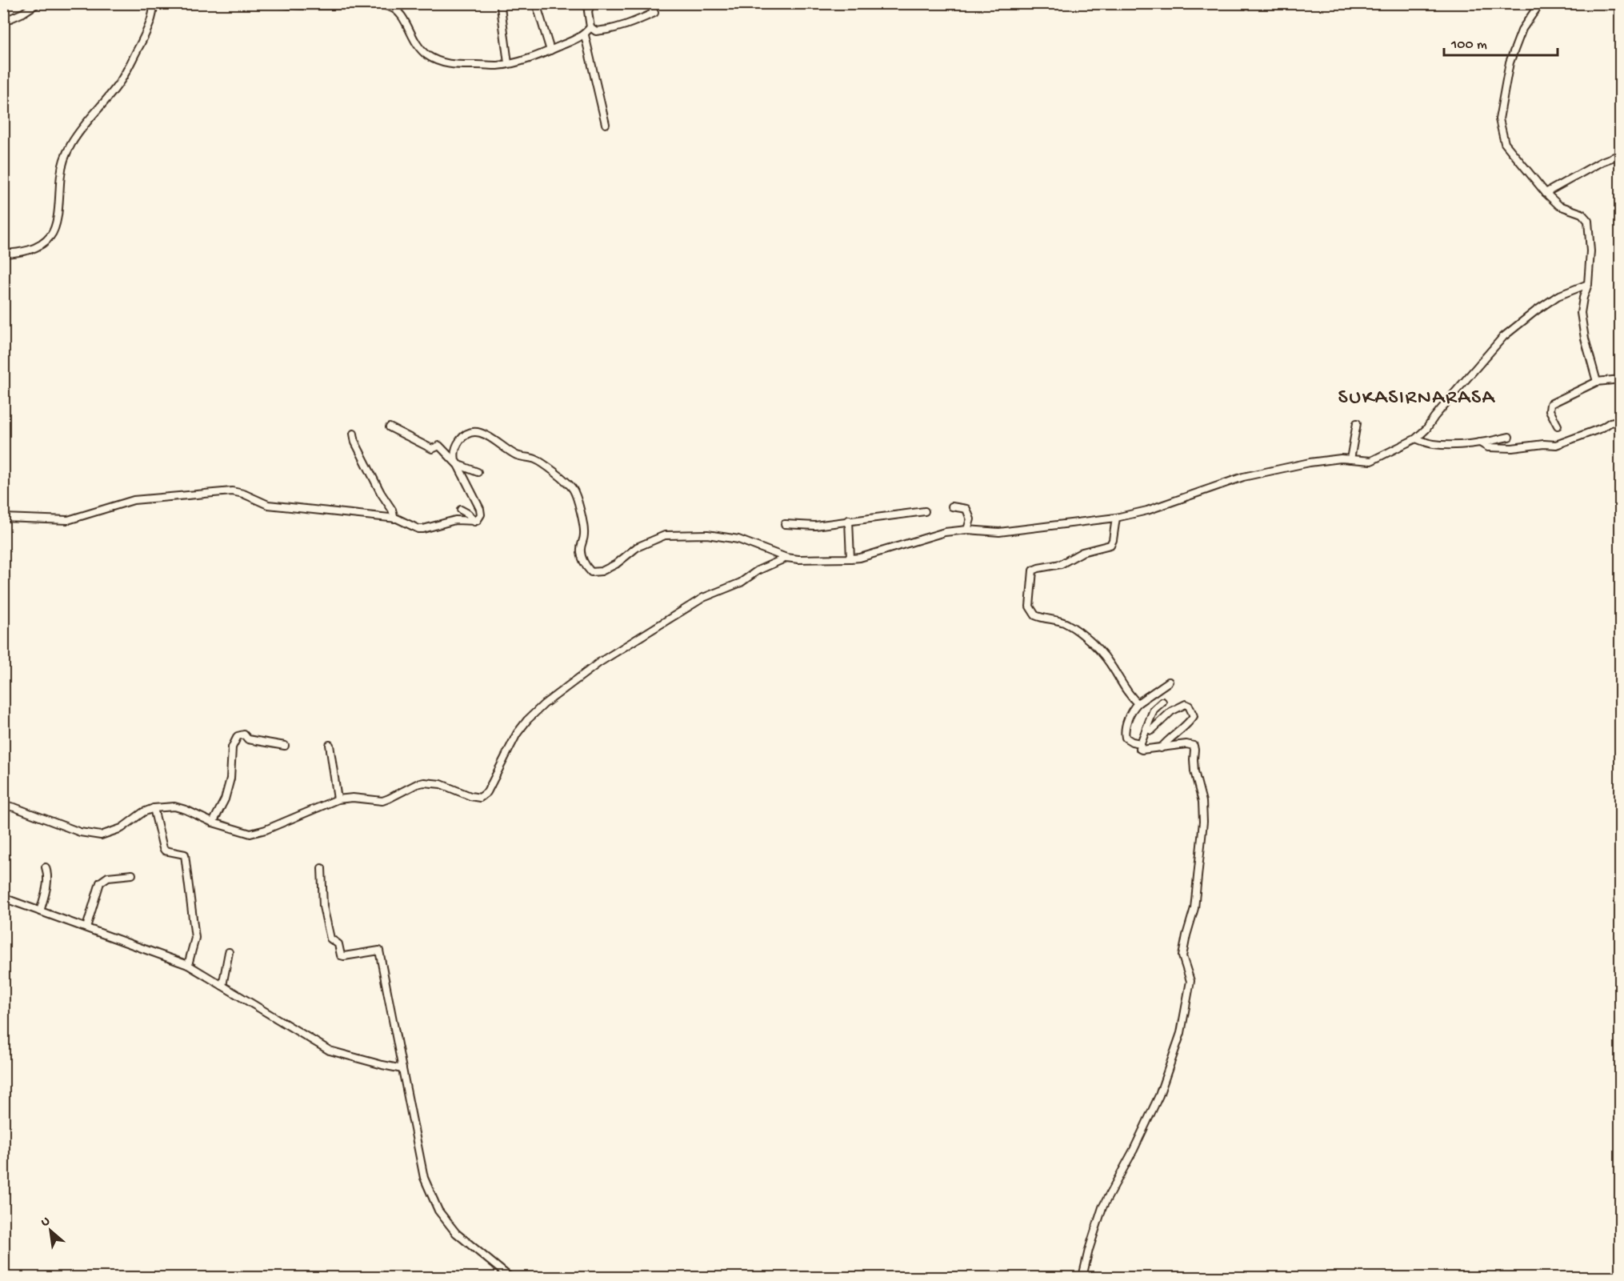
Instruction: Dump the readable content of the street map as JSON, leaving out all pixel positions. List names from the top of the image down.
{
  "districts": ["SUKASIRNARASA"],
  "scale_bar": "100 m",
  "north": "top left"
}
